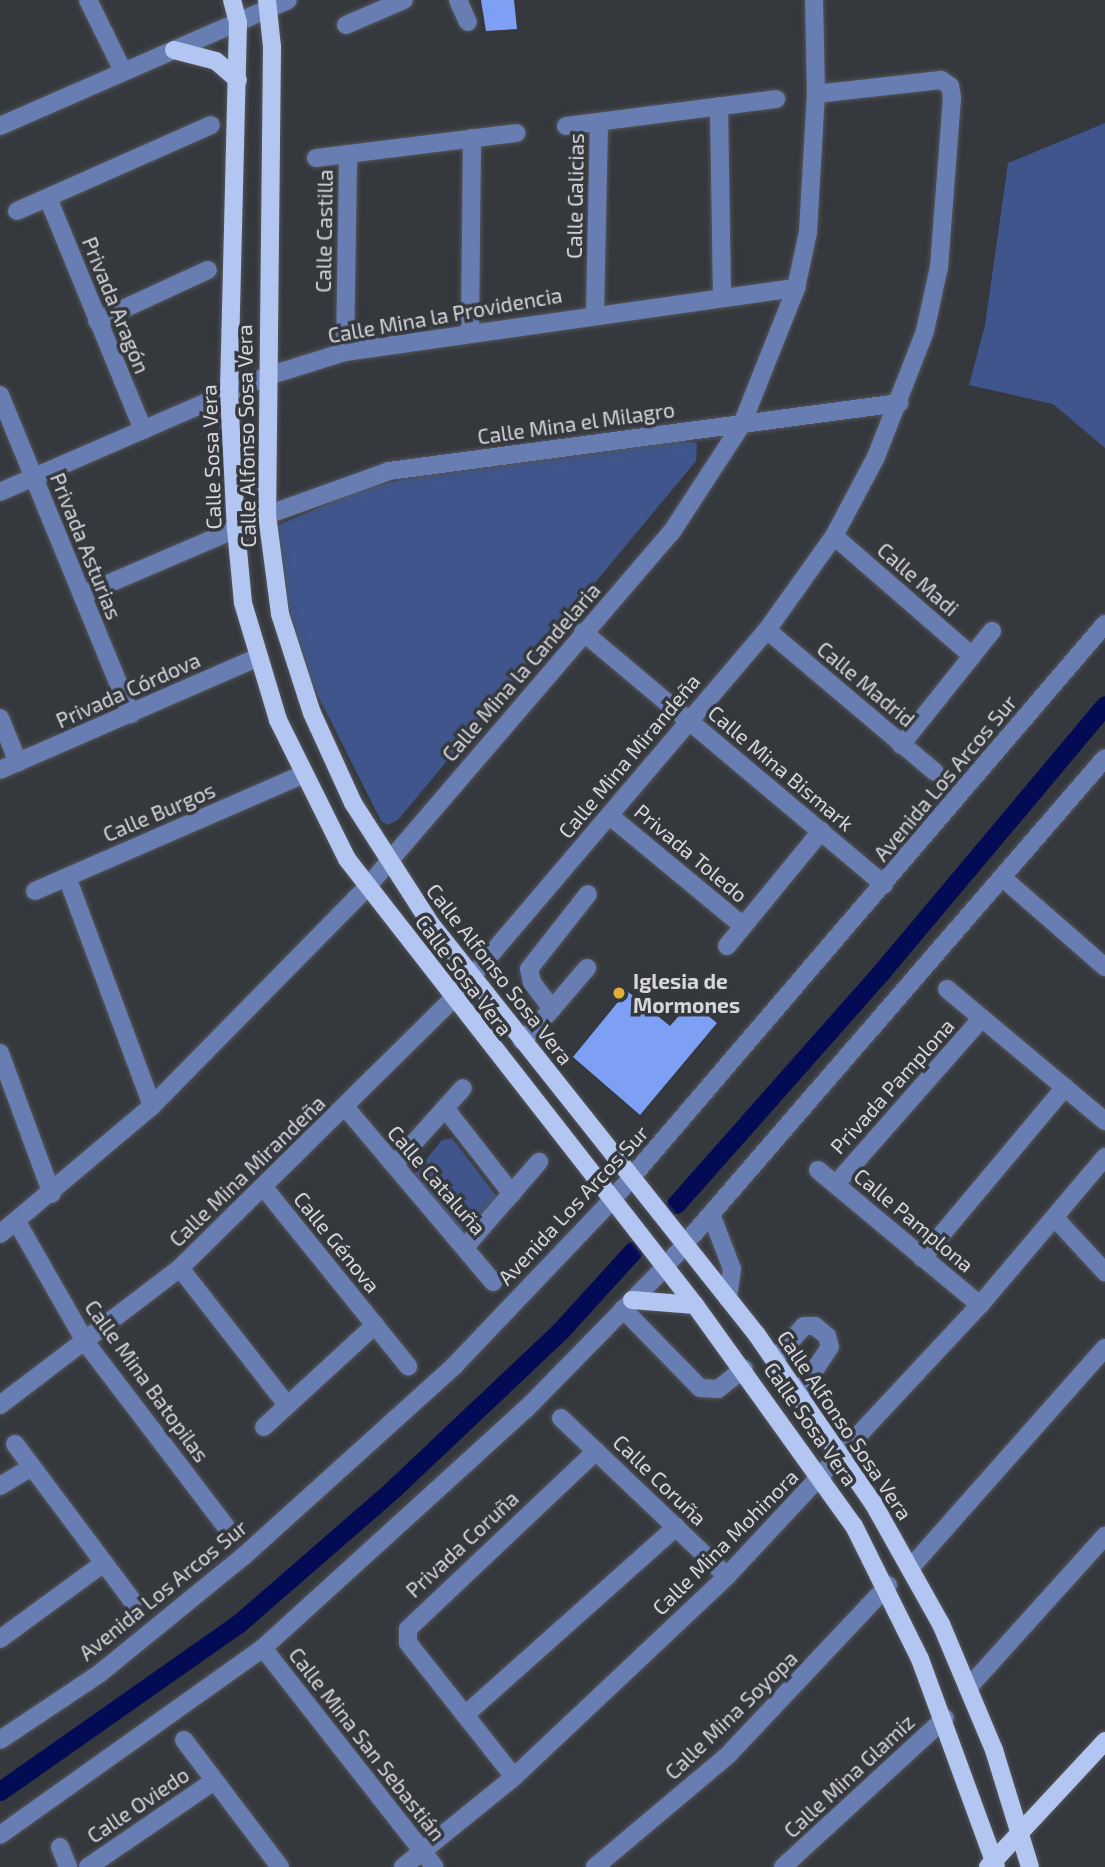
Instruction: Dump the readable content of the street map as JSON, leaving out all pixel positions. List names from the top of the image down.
{
  "streets": {
    "main road": ["Calle Alfonso Sosa Vera", "Calle Sosa Vera"],
    "street": [
      "Calle Galicias",
      "Calle Castilla",
      "Privada Aragón",
      "Calle Mina la Providencia",
      "Calle Mina el Milagro",
      "Privada Asturias",
      "Calle Madi",
      "Calle Mina la Candelaria",
      "Calle Madrid",
      "Privada Córdova",
      "Calle Mina Mirandeña",
      "Calle Mina Bismark",
      "Avenida Los Arcos Sur",
      "Calle Burgos",
      "Privada Toledo",
      "Privada Pamplona",
      "Calle Cataluña",
      "Calle Pamplona",
      "Calle Génova",
      "Calle Mina Batopilas",
      "Calle Coruña",
      "Calle Mina Mohinora",
      "Privada Coruña",
      "Calle Mina Soyopa",
      "Calle Mina San Sebastián",
      "Calle Mina Glamiz",
      "Calle Oviedo"
    ]
  },
  "crossings": [
    ["Calle Galicias", "Calle Mina la Providencia"],
    ["Calle Castilla", "Calle Mina la Providencia"],
    ["Privada Aragón", "Calle Mina la Providencia"],
    ["Calle Mina la Providencia", "Calle Alfonso Sosa Vera"],
    ["Calle Mina la Providencia", "Calle Sosa Vera"],
    ["Calle Mina la Providencia", "Privada Asturias"],
    ["Calle Mina la Providencia", "Calle Mina la Candelaria"],
    ["Calle Mina el Milagro", "Calle Alfonso Sosa Vera"],
    ["Calle Mina el Milagro", "Calle Mina la Candelaria"],
    ["Calle Mina el Milagro", "Calle Mina Mirandeña"],
    ["Calle Alfonso Sosa Vera", "Calle Mina la Candelaria"],
    ["Calle Alfonso Sosa Vera", "Calle Mina Mirandeña"],
    ["Calle Alfonso Sosa Vera", "Avenida Los Arcos Sur"],
    ["Calle Alfonso Sosa Vera", "Calle Mina Mohinora"],
    ["Calle Sosa Vera", "Calle Mina la Candelaria"],
    ["Calle Sosa Vera", "Privada Córdova"],
    ["Calle Sosa Vera", "Calle Mina Mirandeña"],
    ["Calle Sosa Vera", "Avenida Los Arcos Sur"],
    ["Calle Sosa Vera", "Calle Burgos"],
    ["Calle Sosa Vera", "Calle Mina Mohinora"],
    ["Calle Sosa Vera", "Calle Mina Soyopa"],
    ["Calle Sosa Vera", "Calle Mina Glamiz"],
    ["Privada Asturias", "Privada Córdova"],
    ["Calle Madi", "Calle Mina Mirandeña"],
    ["Calle Mina la Candelaria", "Calle Mina Mirandeña"],
    ["Calle Mina la Candelaria", "Calle Mina Bismark"],
    ["Calle Mina la Candelaria", "Calle Mina Batopilas"],
    ["Calle Madrid", "Calle Mina Mirandeña"],
    ["Calle Mina Mirandeña", "Calle Mina Bismark"],
    ["Calle Mina Mirandeña", "Privada Toledo"],
    ["Calle Mina Mirandeña", "Calle Cataluña"],
    ["Calle Mina Mirandeña", "Calle Génova"],
    ["Calle Mina Mirandeña", "Calle Mina Batopilas"],
    ["Calle Mina Bismark", "Avenida Los Arcos Sur"],
    ["Calle Mina Bismark", "Privada Toledo"],
    ["Privada Pamplona", "Calle Pamplona"],
    ["Calle Pamplona", "Calle Mina Mohinora"],
    ["Calle Coruña", "Calle Mina Mohinora"],
    ["Calle Coruña", "Privada Coruña"],
    ["Calle Mina Mohinora", "Privada Coruña"],
    ["Calle Mina Mohinora", "Calle Mina San Sebastián"]
  ],
  "places": ["Iglesia de Mormones"]
}
